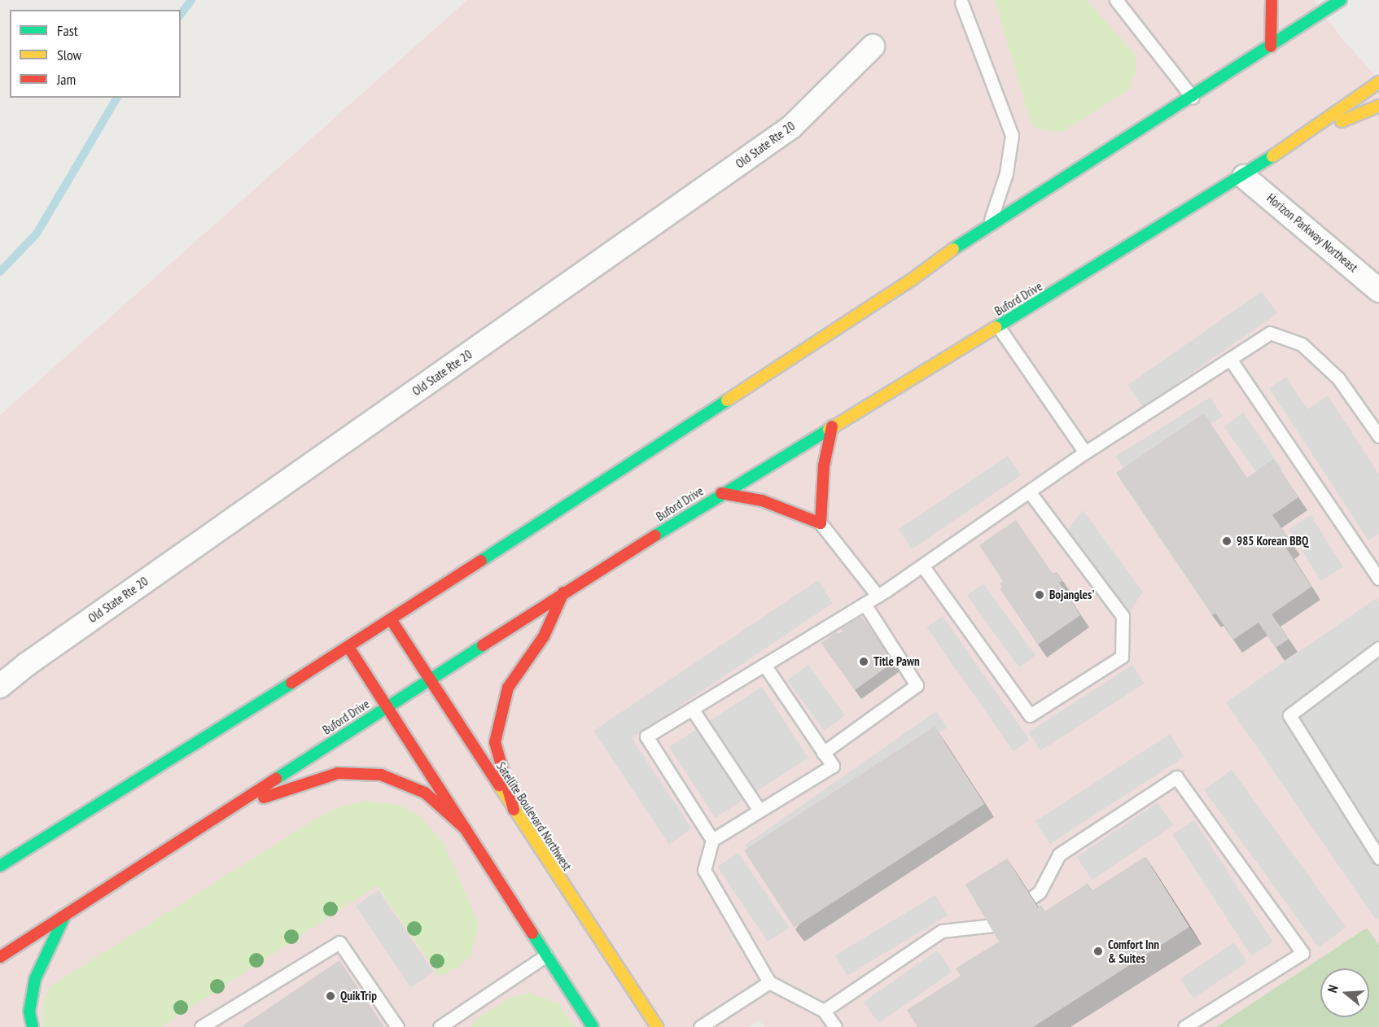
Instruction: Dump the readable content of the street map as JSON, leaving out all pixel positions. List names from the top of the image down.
{
  "streets": {
    "main road": ["Buford Drive", "Satellite Boulevard Northwest"],
    "street": ["Old State Rte 20", "Horizon Parkway Northeast"]
  },
  "crossings": [
    ["Horizon Parkway Northeast", "Buford Drive"],
    ["Buford Drive", "Satellite Boulevard Northwest"]
  ],
  "places": [
    "985 Korean BBQ",
    "Bojangles'",
    "Title Pawn",
    "Comfort Inn & Suites",
    "QuikTrip"
  ],
  "legend": ["Fast", "Slow", "Jam"],
  "north": "left"
}
